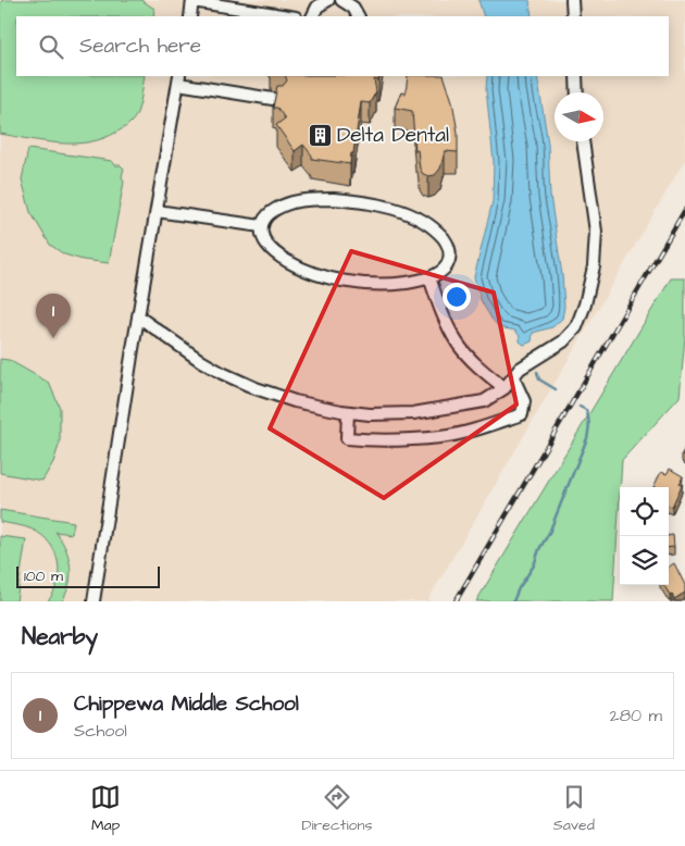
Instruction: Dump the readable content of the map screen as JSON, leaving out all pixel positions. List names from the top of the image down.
{
  "places": {
    "building": ["Delta Dental"]
  },
  "scale_bar": "100 m",
  "north": "right",
  "page": {
    "search": "Search here",
    "pins": "1",
    "scale": "100 m",
    "heading": "Nearby",
    "list": [
      {
        "mark": "1",
        "name": "Chippewa Middle School",
        "note": "School",
        "value": "280 m"
      }
    ],
    "nav": ["Map", "Directions", "Saved"]
  }
}
